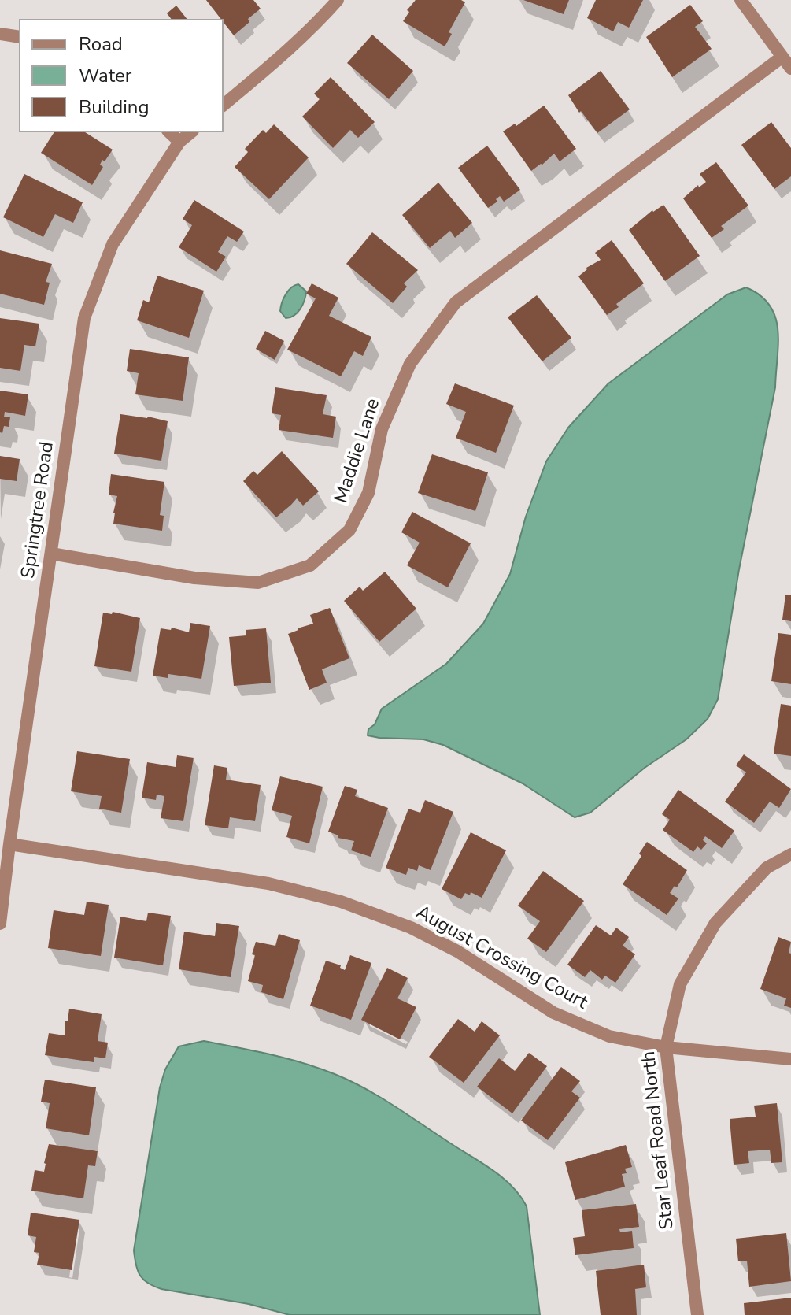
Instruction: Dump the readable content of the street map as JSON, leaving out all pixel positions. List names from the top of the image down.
{
  "streets": {
    "street": [
      "Maddie Lane",
      "Springtree Road",
      "August Crossing Court",
      "Star Leaf Road North"
    ]
  },
  "crossings": [
    ["Maddie Lane", "Springtree Road"],
    ["Springtree Road", "August Crossing Court"],
    ["August Crossing Court", "Star Leaf Road North"]
  ],
  "legend": ["Road", "Water", "Building"]
}
